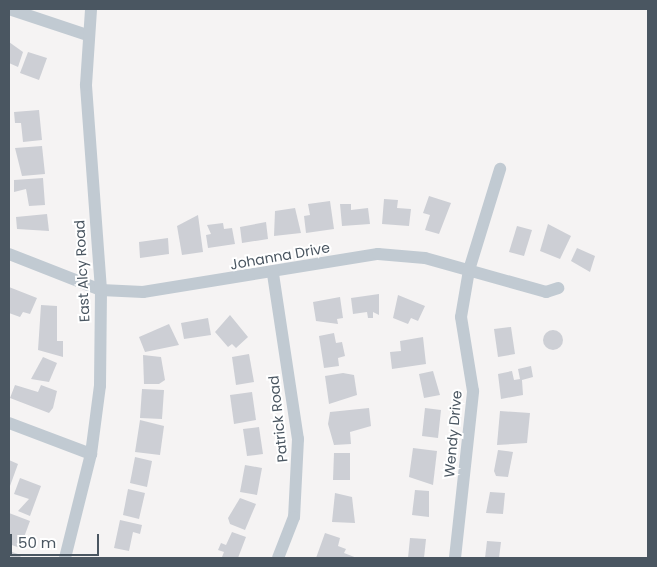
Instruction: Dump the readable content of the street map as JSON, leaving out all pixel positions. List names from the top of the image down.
{
  "streets": {
    "street": [
      "Johanna Drive",
      "East Alcy Road",
      "Patrick Road",
      "Wendy Drive"
    ]
  },
  "crossings": [
    ["Johanna Drive", "East Alcy Road"],
    ["Johanna Drive", "Patrick Road"],
    ["Johanna Drive", "Wendy Drive"]
  ],
  "scale_bar": "50 m"
}
